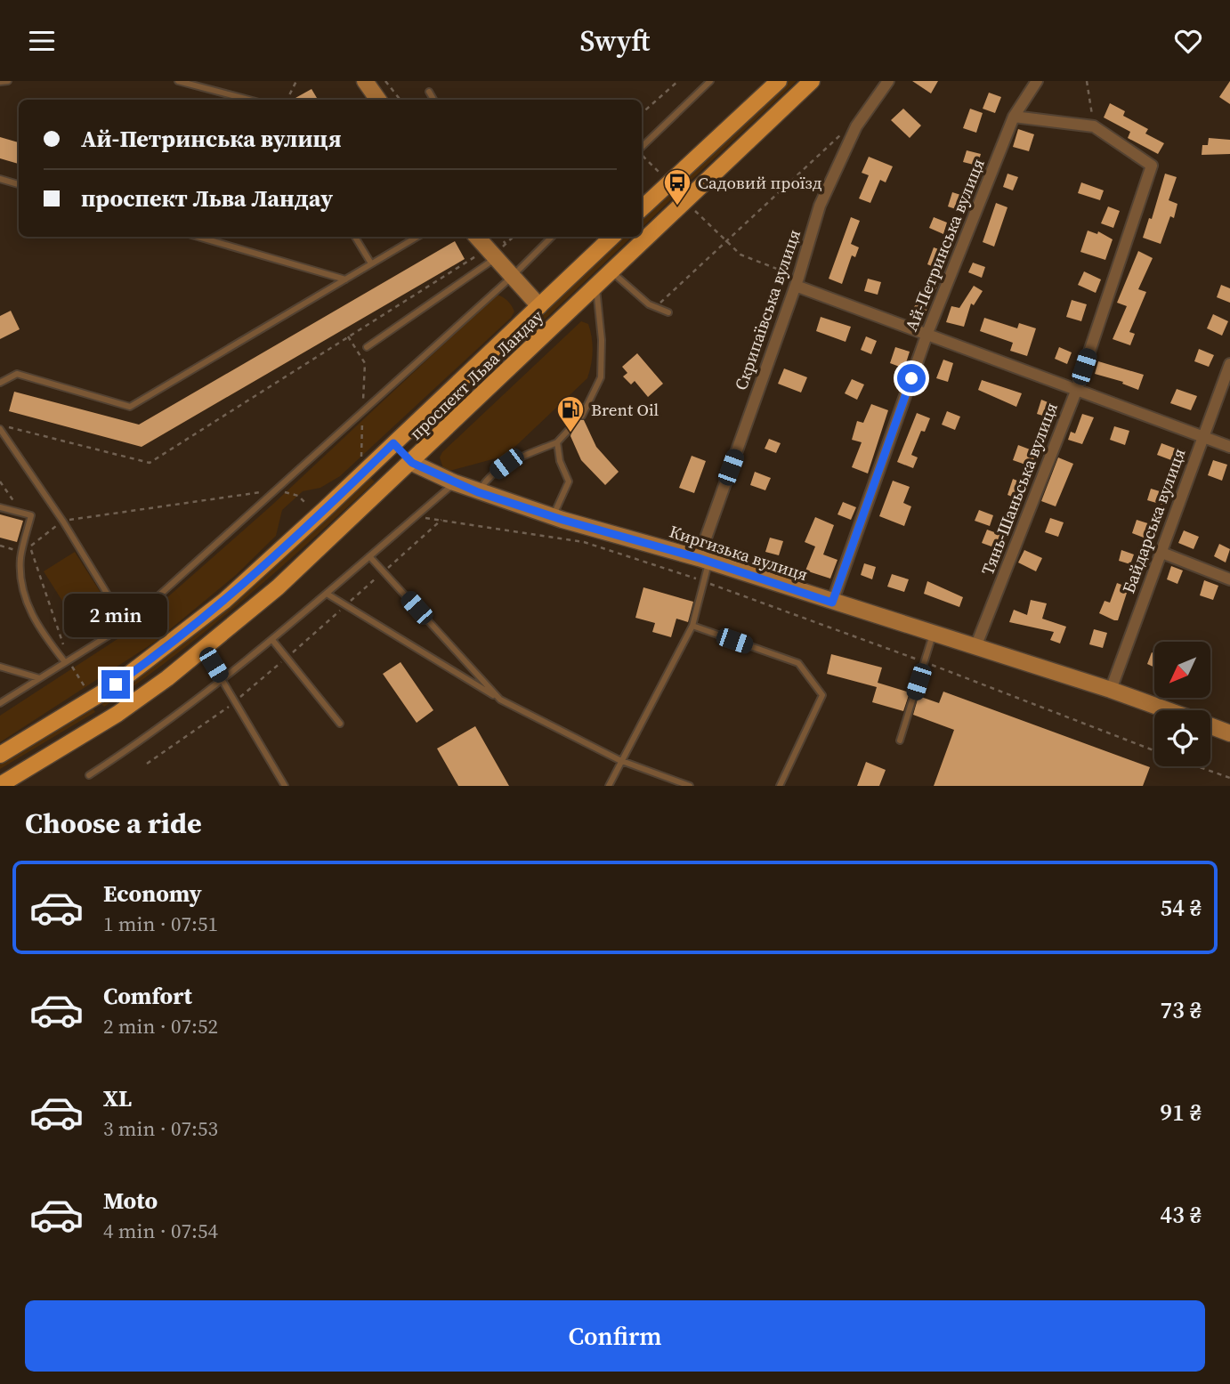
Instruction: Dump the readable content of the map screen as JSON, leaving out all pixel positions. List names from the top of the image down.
{
  "streets": {
    "main road": ["проспект Льва Ландау"],
    "street": [
      "Ай-Петринська вулиця",
      "Скрипаївська вулиця",
      "Тянь-Шаньська вулиця",
      "Байдарська вулиця",
      "Киргизька вулиця"
    ]
  },
  "crossings": [
    ["Ай-Петринська вулиця", "Тянь-Шаньська вулиця"],
    ["Ай-Петринська вулиця", "Киргизька вулиця"],
    ["Скрипаївська вулиця", "Киргизька вулиця"],
    ["проспект Льва Ландау", "Киргизька вулиця"],
    ["Тянь-Шаньська вулиця", "Киргизька вулиця"],
    ["Байдарська вулиця", "Киргизька вулиця"]
  ],
  "places": {
    "bus stop": ["Садовий проїзд"],
    "fuel station": ["Brent Oil"]
  },
  "north": "bottom left",
  "page": {
    "header": "Swyft",
    "banner": ["Ай-Петринська вулиця", "проспект Льва Ландау"],
    "bubble": "2 min",
    "heading": "Choose a ride",
    "list": [
      {
        "name": "Economy",
        "note": "1 min · 07:51",
        "value": "54 ₴"
      },
      {
        "name": "Comfort",
        "note": "2 min · 07:52",
        "value": "73 ₴"
      },
      {
        "name": "XL",
        "note": "3 min · 07:53",
        "value": "91 ₴"
      },
      {
        "name": "Moto",
        "note": "4 min · 07:54",
        "value": "43 ₴"
      }
    ],
    "buttons": "Confirm"
  }
}
